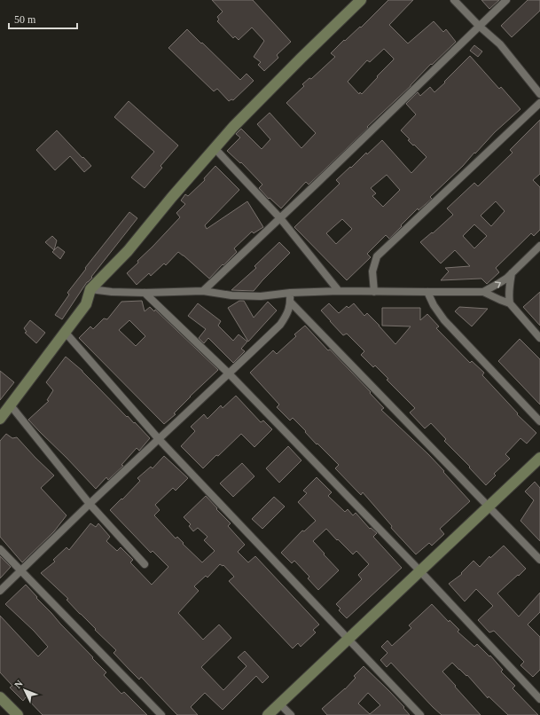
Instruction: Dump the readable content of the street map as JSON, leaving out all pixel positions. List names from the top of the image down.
{
  "scale_bar": "50 m",
  "north": "top left"
}
